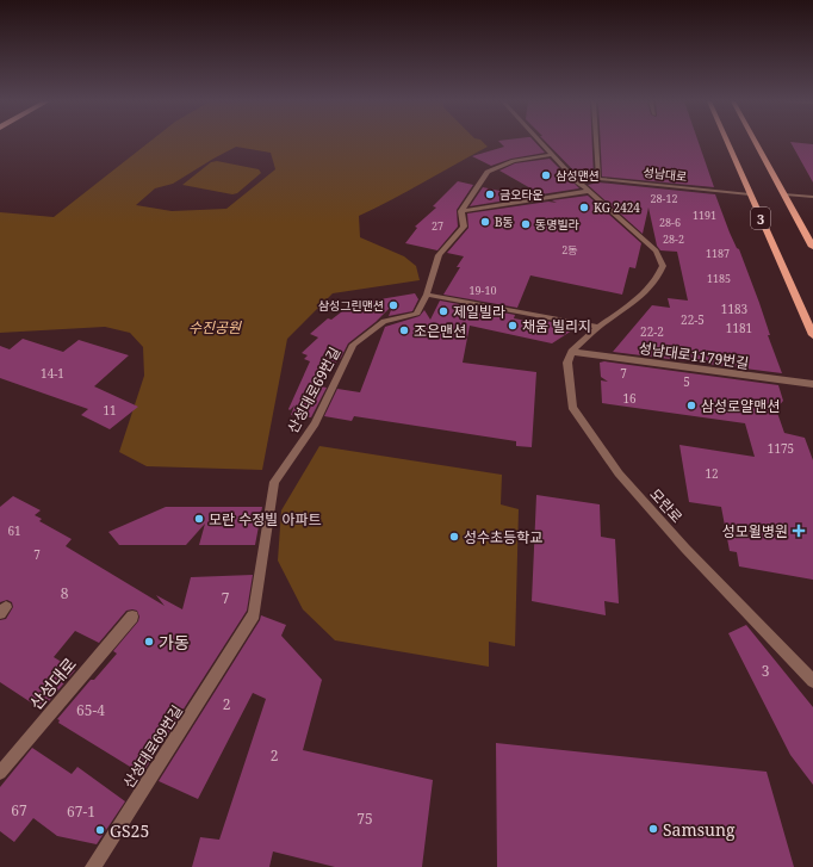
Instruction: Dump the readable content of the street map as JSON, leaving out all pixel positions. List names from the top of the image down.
{
  "streets": {
    "main road": ["3"],
    "street": [
      "성남대로",
      "성남대로1179번길",
      "산성대로69번길",
      "모란로",
      "산성대로"
    ]
  },
  "crossings": [
    ["성남대로", "3"],
    ["성남대로1179번길", "모란로"]
  ],
  "parks": ["수진공원"],
  "places": {
    "other": [
      "삼성맨션",
      "금오타운",
      "KG 2424",
      "B동",
      "동명빌라",
      "삼성그린맨션",
      "제일빌라",
      "채움 빌리지",
      "조은맨션",
      "삼성로얄맨션",
      "모란 수정빌 아파트",
      "성수초등학교",
      "가동",
      "Samsung",
      "GS25"
    ],
    "health": ["성모윌병원"]
  },
  "house_numbers": [
    "28-12",
    "1191",
    "28-6",
    "27",
    "28-2",
    "2동",
    "1187",
    "1185",
    "19-10",
    "1183",
    "22-5",
    "1181",
    "22-2",
    "14-1",
    "7",
    "5",
    "16",
    "11",
    "1175",
    "12",
    "61",
    "7",
    "8",
    "7",
    "3",
    "2",
    "65-4",
    "2",
    "67",
    "67-1",
    "75"
  ]
}
